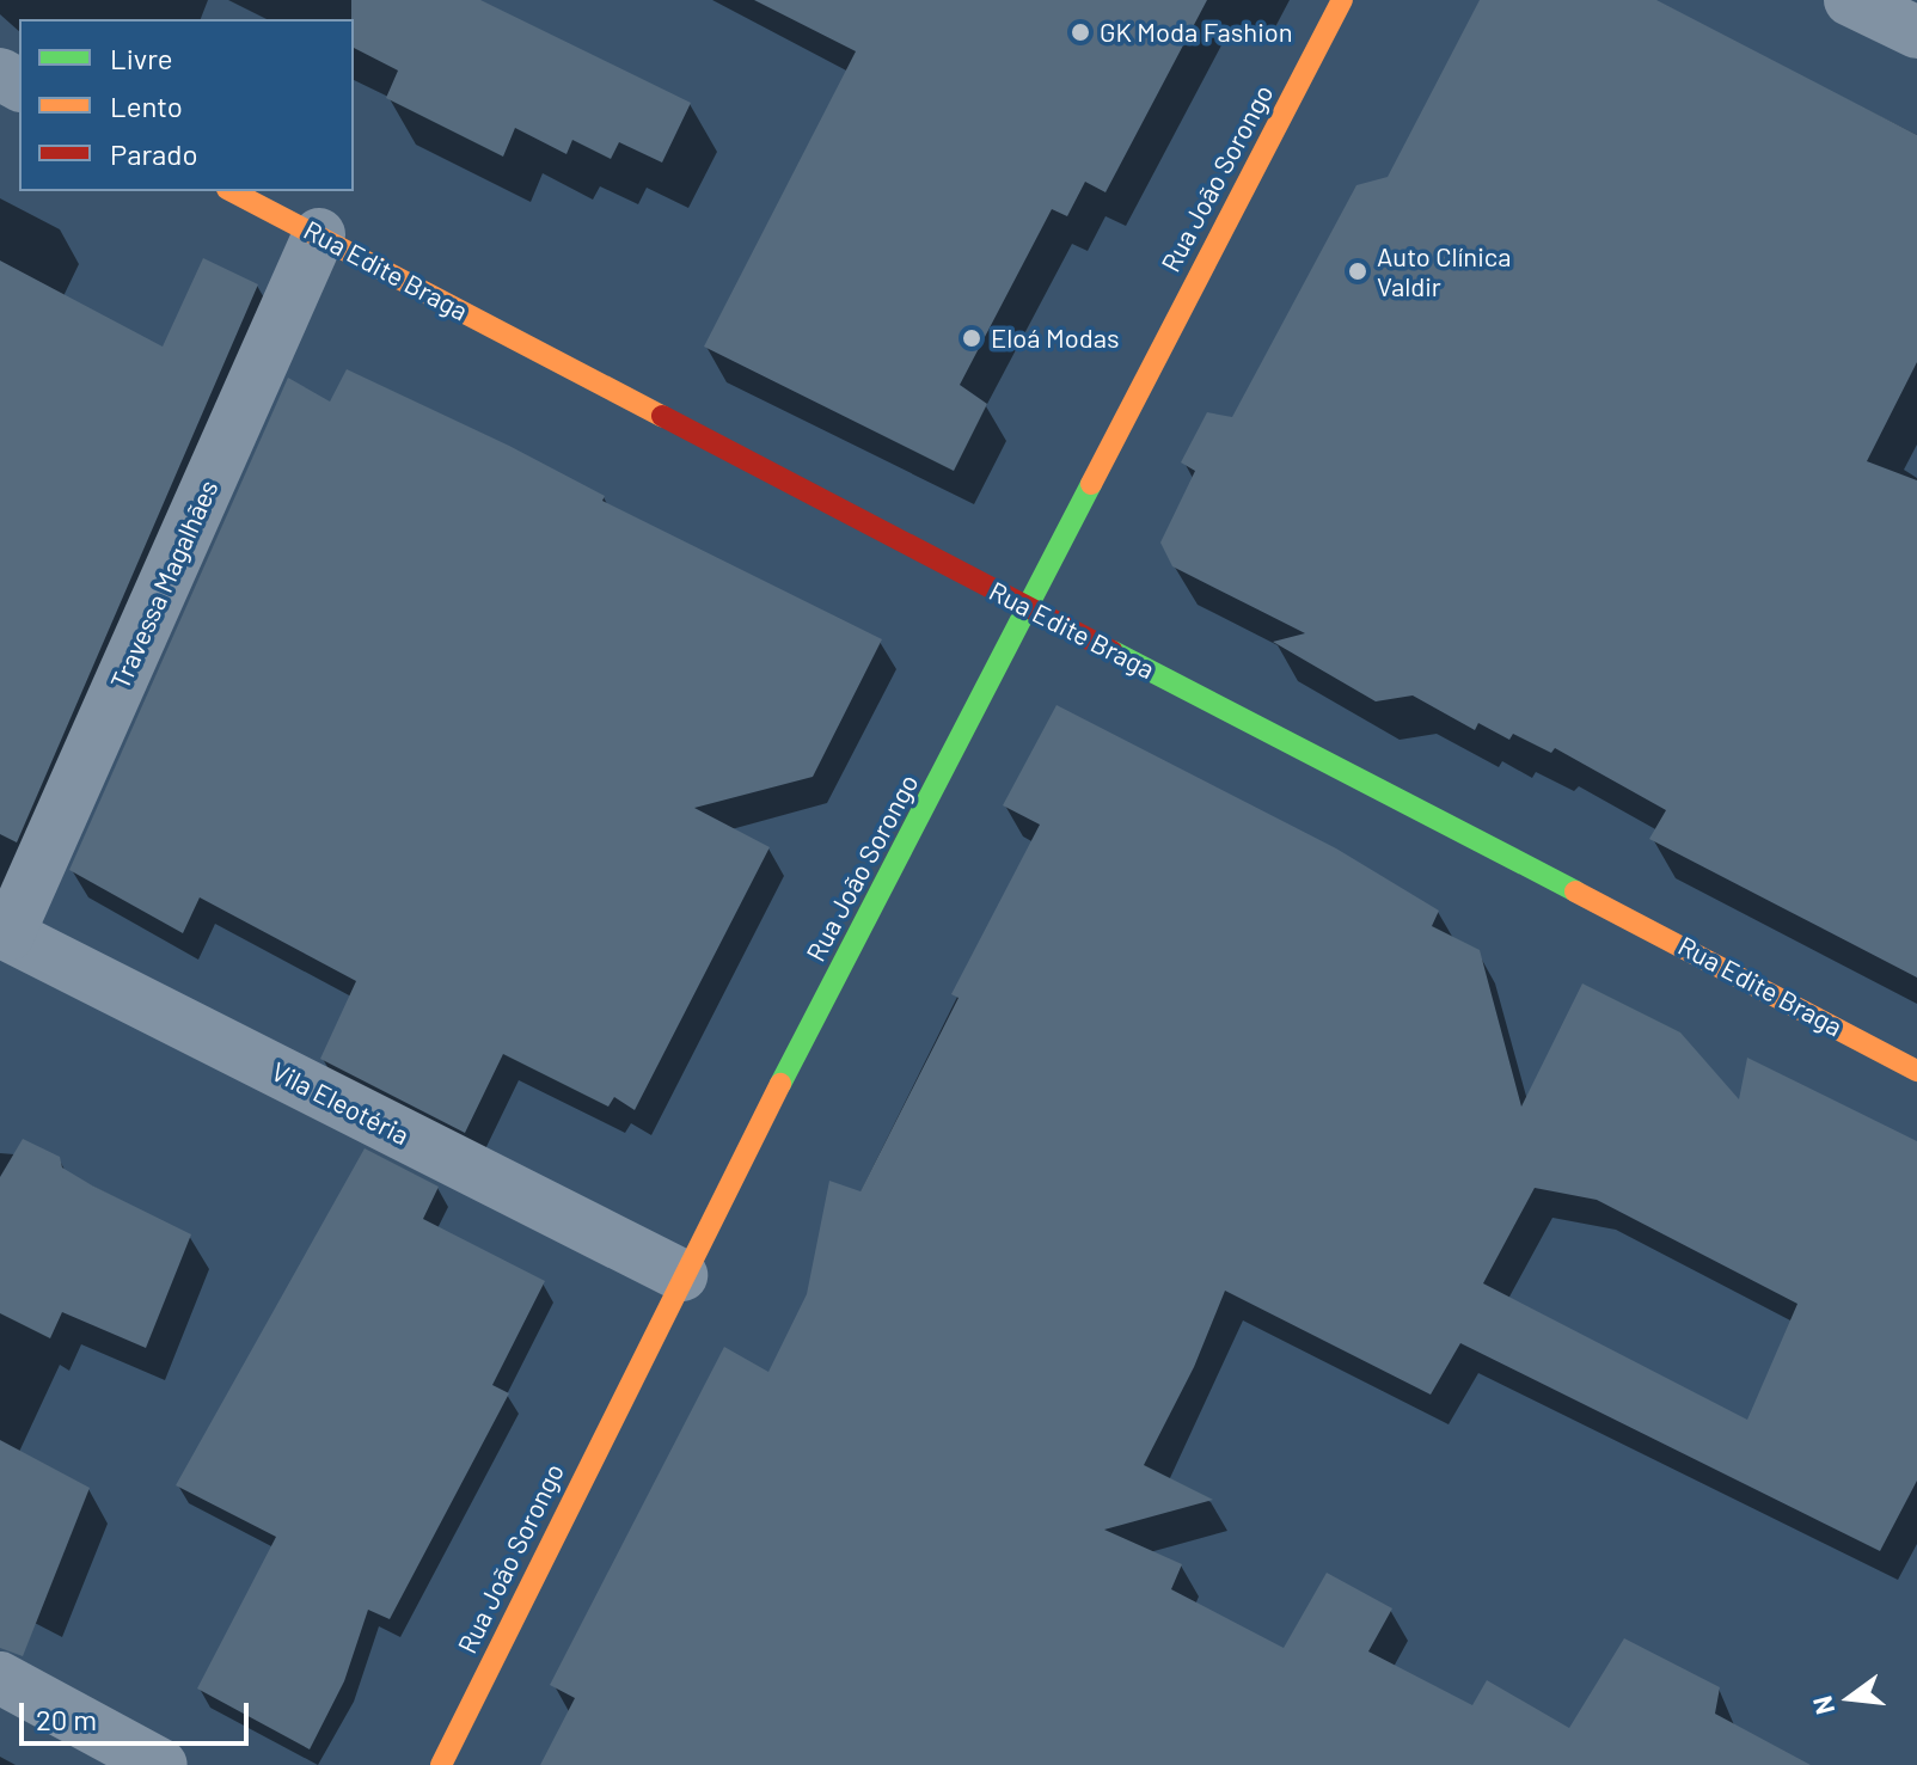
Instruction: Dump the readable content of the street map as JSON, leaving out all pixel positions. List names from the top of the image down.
{
  "streets": {
    "street": [
      "Rua João Sorongo",
      "Rua Edite Braga",
      "Travessa Magalhães",
      "Vila Eleotéria"
    ]
  },
  "crossings": [
    ["Rua João Sorongo", "Rua Edite Braga"],
    ["Rua João Sorongo", "Vila Eleotéria"],
    ["Rua Edite Braga", "Travessa Magalhães"],
    ["Travessa Magalhães", "Vila Eleotéria"]
  ],
  "places": ["GK Moda Fashion", "Auto Clínica Valdir", "Eloá Modas"],
  "legend": ["Livre", "Lento", "Parado"],
  "scale_bar": "20 m",
  "north": "left"
}
